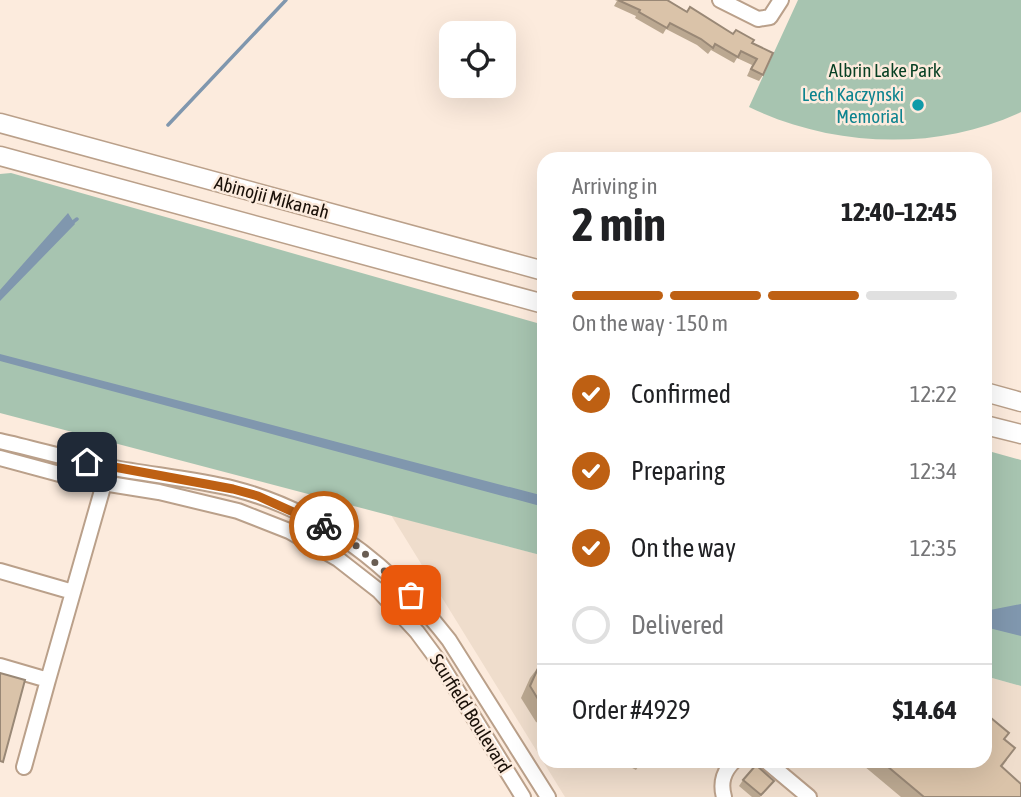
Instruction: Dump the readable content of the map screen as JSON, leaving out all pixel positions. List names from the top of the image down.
{
  "streets": {
    "main road": ["Abinojii Mikanah"],
    "street": ["Scurfield Boulevard"]
  },
  "parks": ["Albrin Lake Park"],
  "places": ["Lech Kaczynski Memorial"],
  "page": {
    "heading": ["2 min", "Arriving in", "12:40–12:45"],
    "panel": ["Order #4929", "$14.64"],
    "bar": "On the way · 150 m",
    "list": [
      ["Confirmed", "12:22"],
      ["Preparing", "12:34"],
      ["On the way", "12:35"],
      "Delivered"
    ]
  }
}
